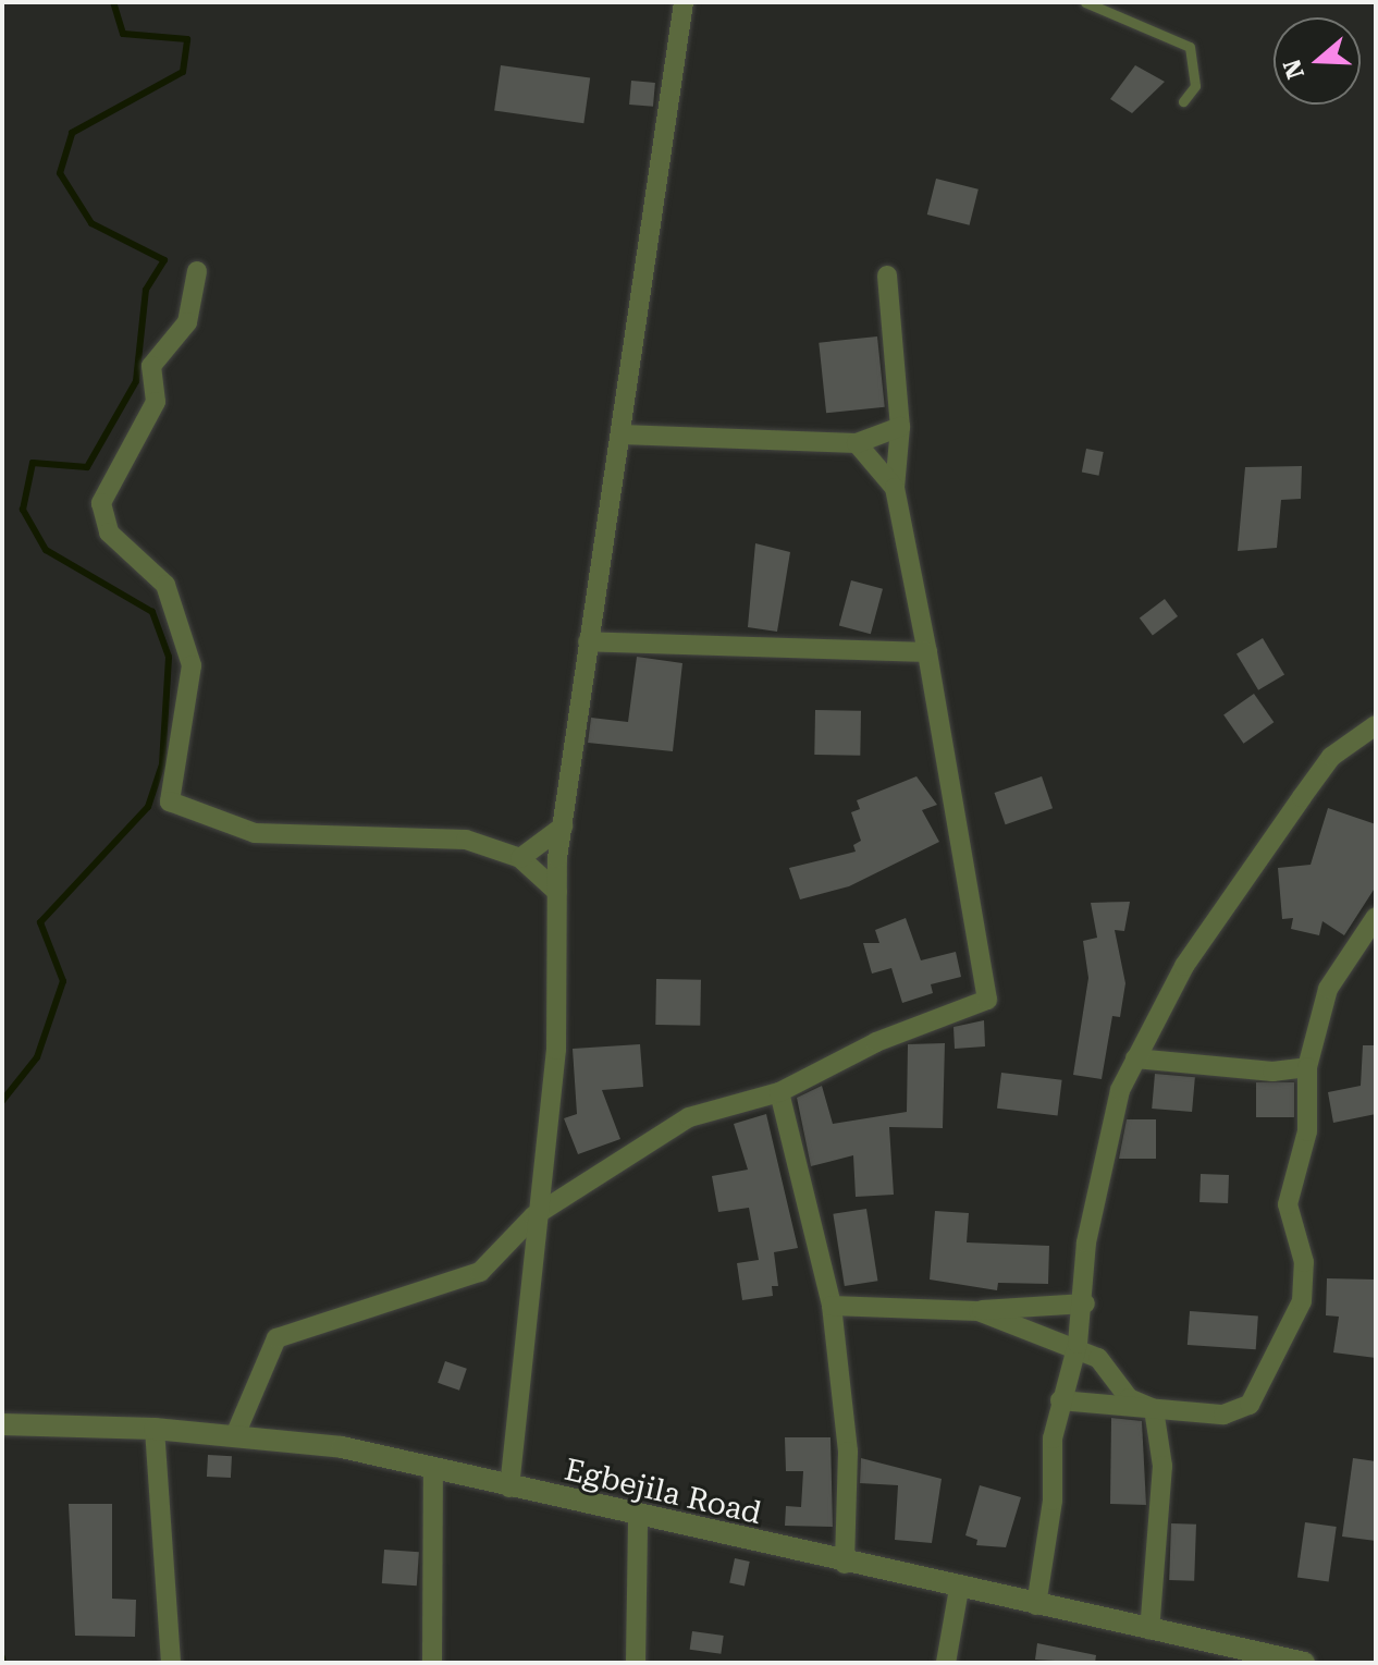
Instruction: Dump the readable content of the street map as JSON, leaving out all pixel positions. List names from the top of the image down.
{
  "streets": {
    "street": ["Egbejila Road"]
  },
  "north": "left"
}
